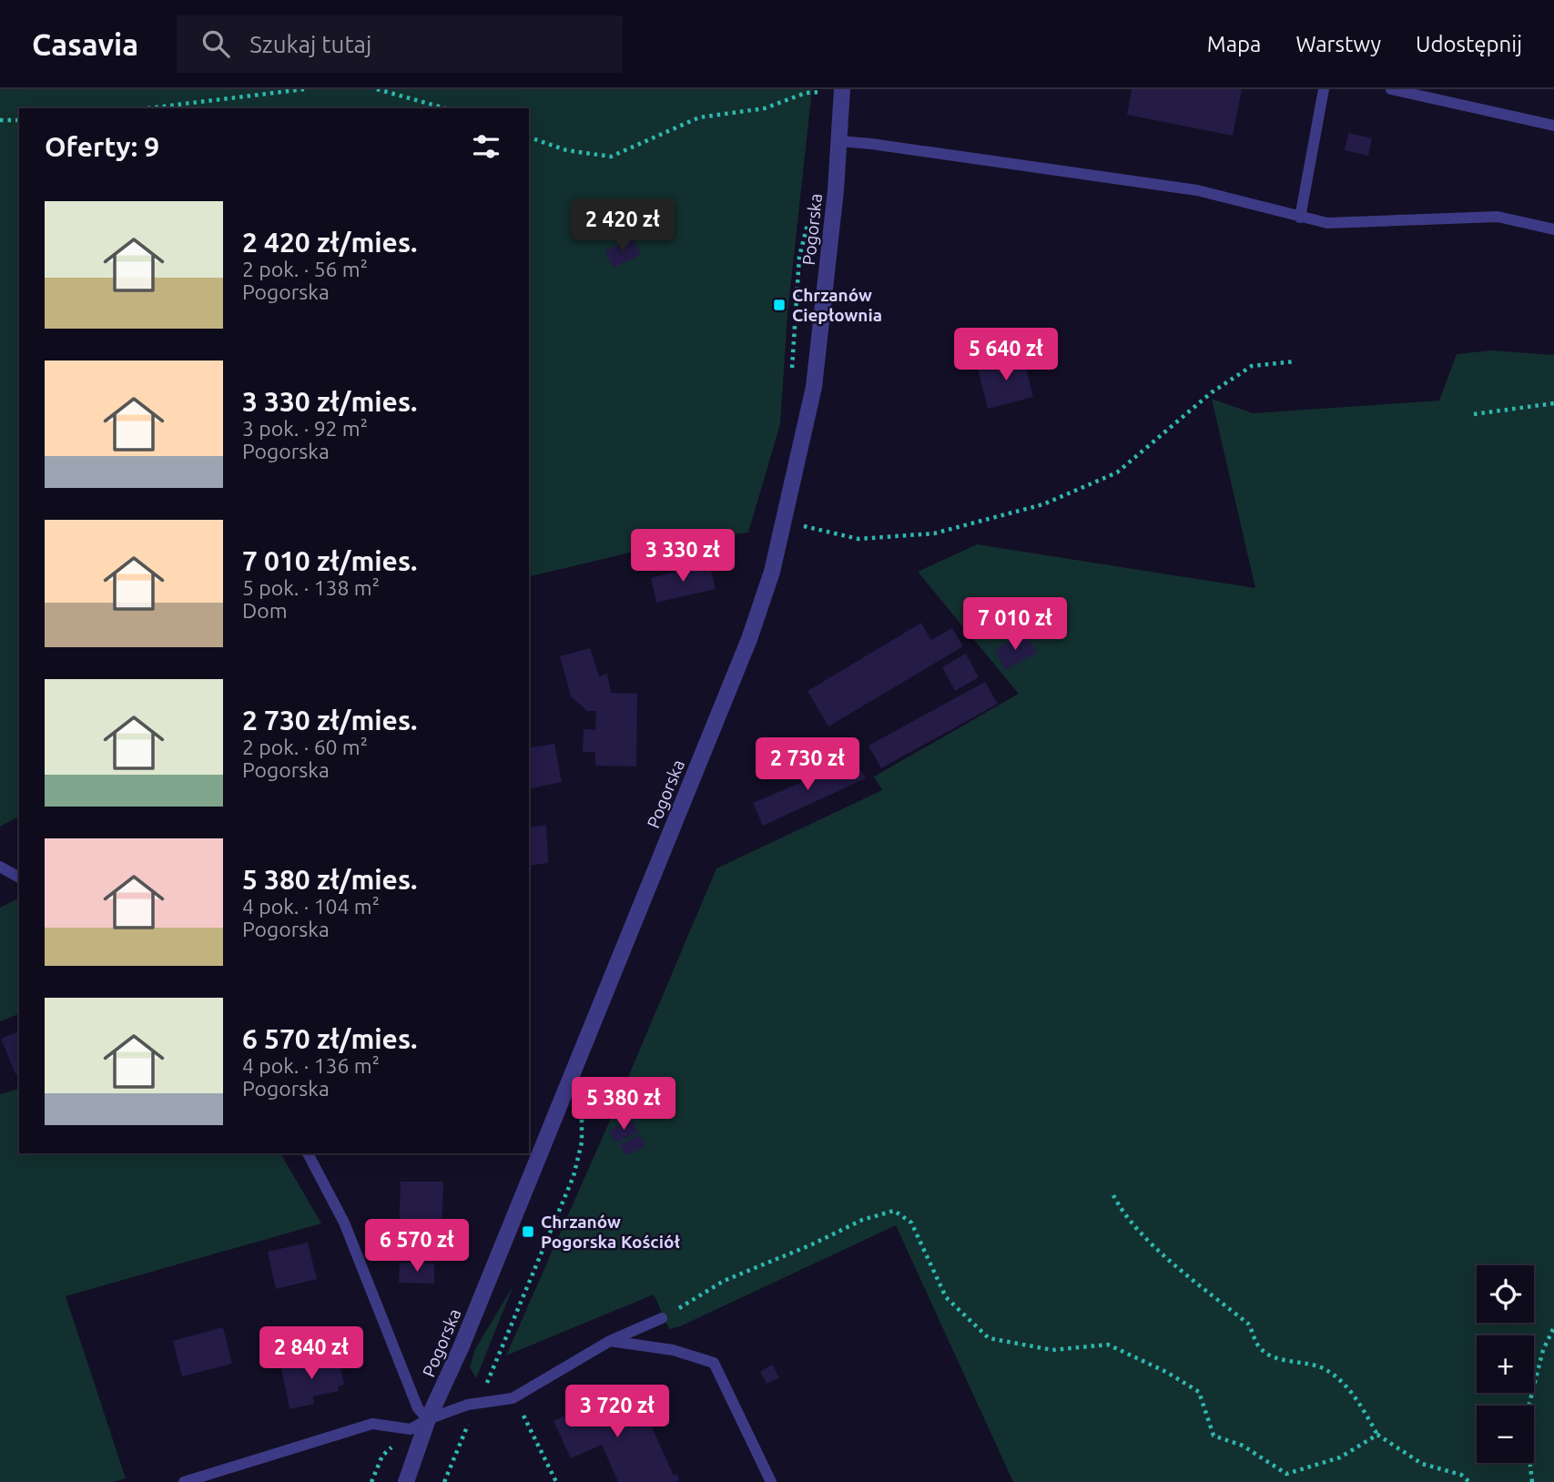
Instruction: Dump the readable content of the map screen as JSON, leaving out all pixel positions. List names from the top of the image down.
{
  "streets": {
    "street": ["Pogorska"]
  },
  "places": {
    "transit": ["Chrzanów Ciepłownia", "Chrzanów Pogorska Kościół"]
  },
  "page": {
    "header": "Casavia",
    "search": "Szukaj tutaj",
    "nav": ["Mapa", "Warstwy", "Udostępnij"],
    "heading": "Oferty: 9",
    "list": [
      {
        "name": "2 420 zł/mies.",
        "note": "2 pok. · 56 m² · Pogorska"
      },
      {
        "name": "3 330 zł/mies.",
        "note": "3 pok. · 92 m² · Pogorska"
      },
      {
        "name": "7 010 zł/mies.",
        "note": "5 pok. · 138 m² · Dom"
      },
      {
        "name": "2 730 zł/mies.",
        "note": "2 pok. · 60 m² · Pogorska"
      },
      {
        "name": "5 380 zł/mies.",
        "note": "4 pok. · 104 m² · Pogorska"
      },
      {
        "name": "6 570 zł/mies.",
        "note": "4 pok. · 136 m² · Pogorska"
      }
    ],
    "price": [
      "2 420 zł",
      "5 640 zł",
      "3 330 zł",
      "7 010 zł",
      "2 730 zł",
      "5 380 zł",
      "6 570 zł",
      "2 840 zł",
      "3 720 zł"
    ],
    "map_buttons": ["+", "−"]
  }
}
